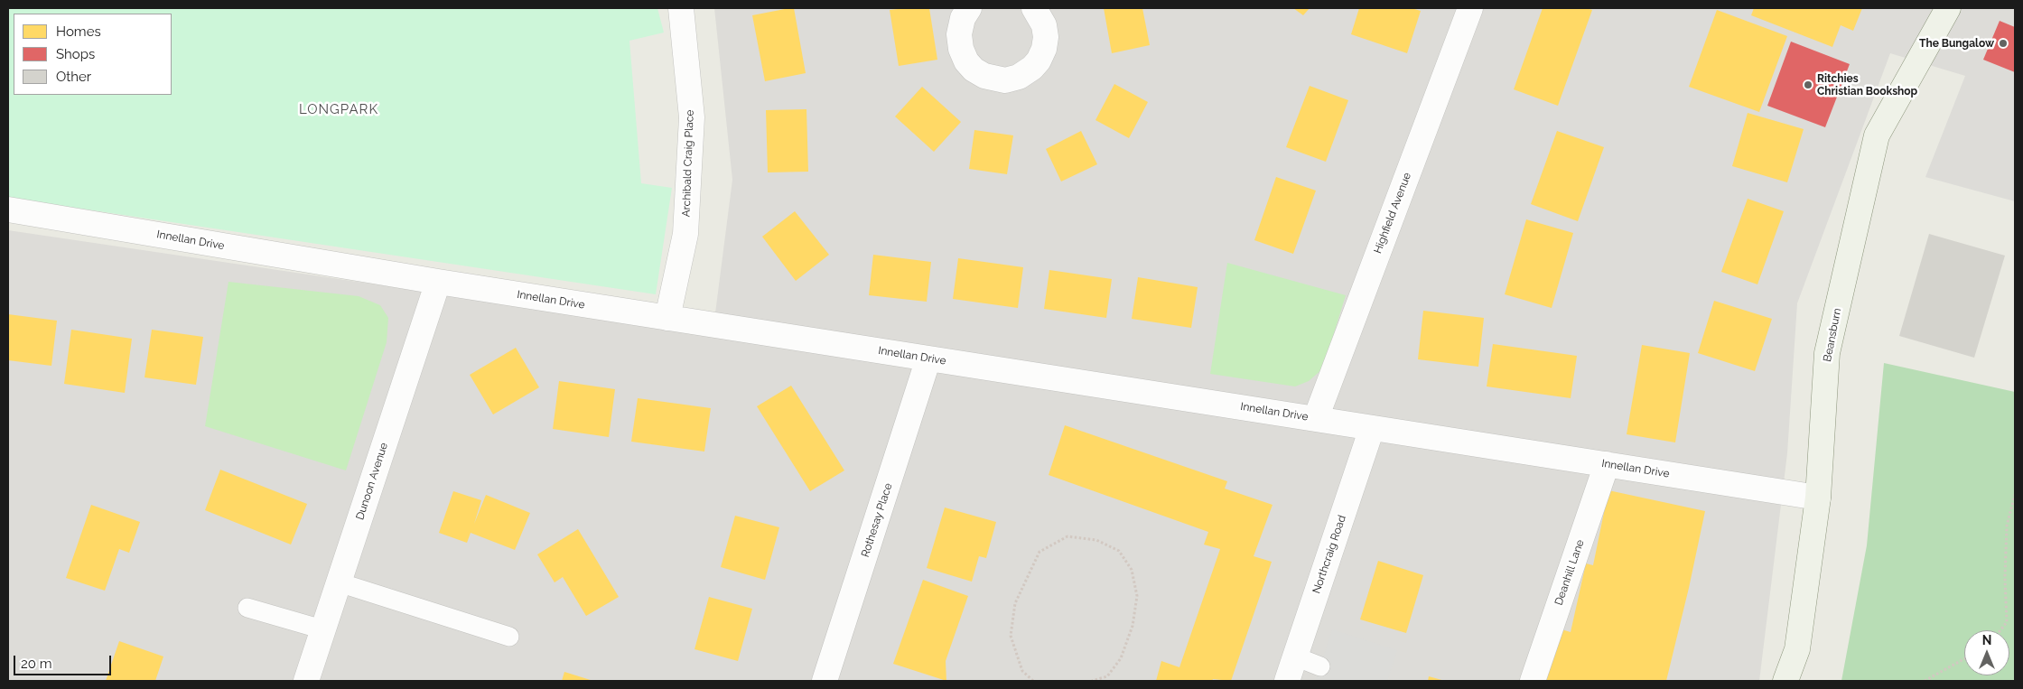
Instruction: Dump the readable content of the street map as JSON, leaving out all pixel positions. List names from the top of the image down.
{
  "streets": {
    "main road": ["Beansburn"],
    "street": [
      "Archibald Craig Place",
      "Highfield Avenue",
      "Innellan Drive",
      "Dunoon Avenue",
      "Rothesay Place",
      "Northcraig Road",
      "Deanhill Lane"
    ]
  },
  "crossings": [
    ["Archibald Craig Place", "Innellan Drive"],
    ["Highfield Avenue", "Innellan Drive"],
    ["Innellan Drive", "Beansburn"],
    ["Innellan Drive", "Dunoon Avenue"],
    ["Innellan Drive", "Rothesay Place"],
    ["Innellan Drive", "Northcraig Road"],
    ["Innellan Drive", "Deanhill Lane"]
  ],
  "districts": ["LONGPARK"],
  "places": ["The Bungalow", "Ritchies Christian Bookshop"],
  "legend": ["Homes", "Shops", "Other"],
  "scale_bar": "20 m",
  "north": "top"
}
